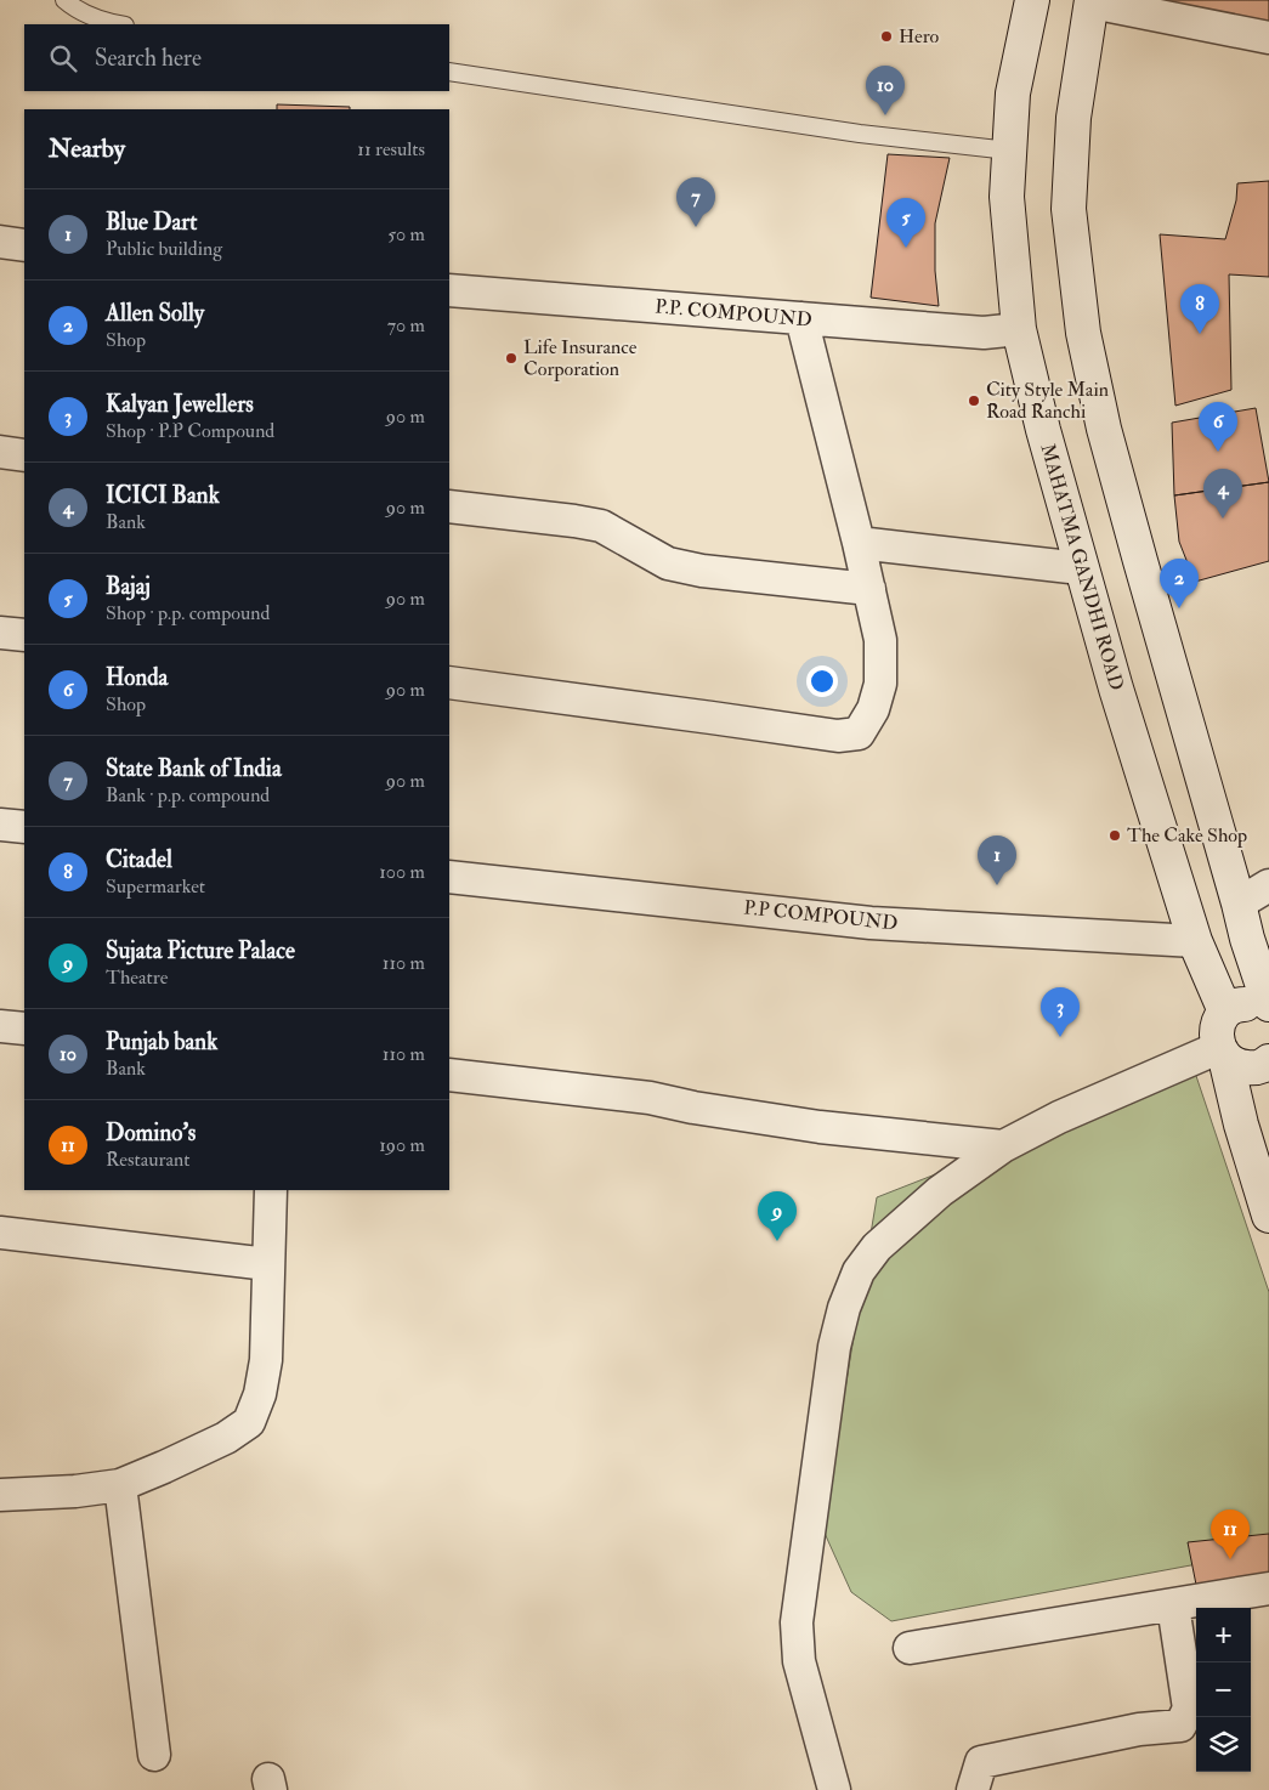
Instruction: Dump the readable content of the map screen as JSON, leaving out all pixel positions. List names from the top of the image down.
{
  "streets": {
    "main road": ["MAHATMA GANDHI ROAD"],
    "street": ["P.P. COMPOUND", "P.P COMPOUND"]
  },
  "crossings": [
    ["P.P. COMPOUND", "MAHATMA GANDHI ROAD"],
    ["MAHATMA GANDHI ROAD", "P.P COMPOUND"]
  ],
  "places": [
    "Hero",
    "Life Insurance Corporation",
    "City Style Main Road Ranchi",
    "The Cake Shop"
  ],
  "page": {
    "search": "Search here",
    "pins": [
      "10",
      "7",
      "5",
      "8",
      "6",
      "4",
      "2",
      "1",
      "3",
      "9",
      "11"
    ],
    "heading": ["Nearby", "11 results"],
    "list": [
      {
        "mark": "1",
        "name": "Blue Dart",
        "note": "Public building",
        "value": "50 m"
      },
      {
        "mark": "2",
        "name": "Allen Solly",
        "note": "Shop",
        "value": "70 m"
      },
      {
        "mark": "3",
        "name": "Kalyan Jewellers",
        "note": "Shop · P.P Compound",
        "value": "90 m"
      },
      {
        "mark": "4",
        "name": "ICICI Bank",
        "note": "Bank",
        "value": "90 m"
      },
      {
        "mark": "5",
        "name": "Bajaj",
        "note": "Shop · p.p. compound",
        "value": "90 m"
      },
      {
        "mark": "6",
        "name": "Honda",
        "note": "Shop",
        "value": "90 m"
      },
      {
        "mark": "7",
        "name": "State Bank of India",
        "note": "Bank · p.p. compound",
        "value": "90 m"
      },
      {
        "mark": "8",
        "name": "Citadel",
        "note": "Supermarket",
        "value": "100 m"
      },
      {
        "mark": "9",
        "name": "Sujata Picture Palace",
        "note": "Theatre",
        "value": "110 m"
      },
      {
        "mark": "10",
        "name": "Punjab bank",
        "note": "Bank",
        "value": "110 m"
      },
      {
        "mark": "11",
        "name": "Domino's",
        "note": "Restaurant",
        "value": "190 m"
      }
    ],
    "map_buttons": ["+", "−"]
  }
}
